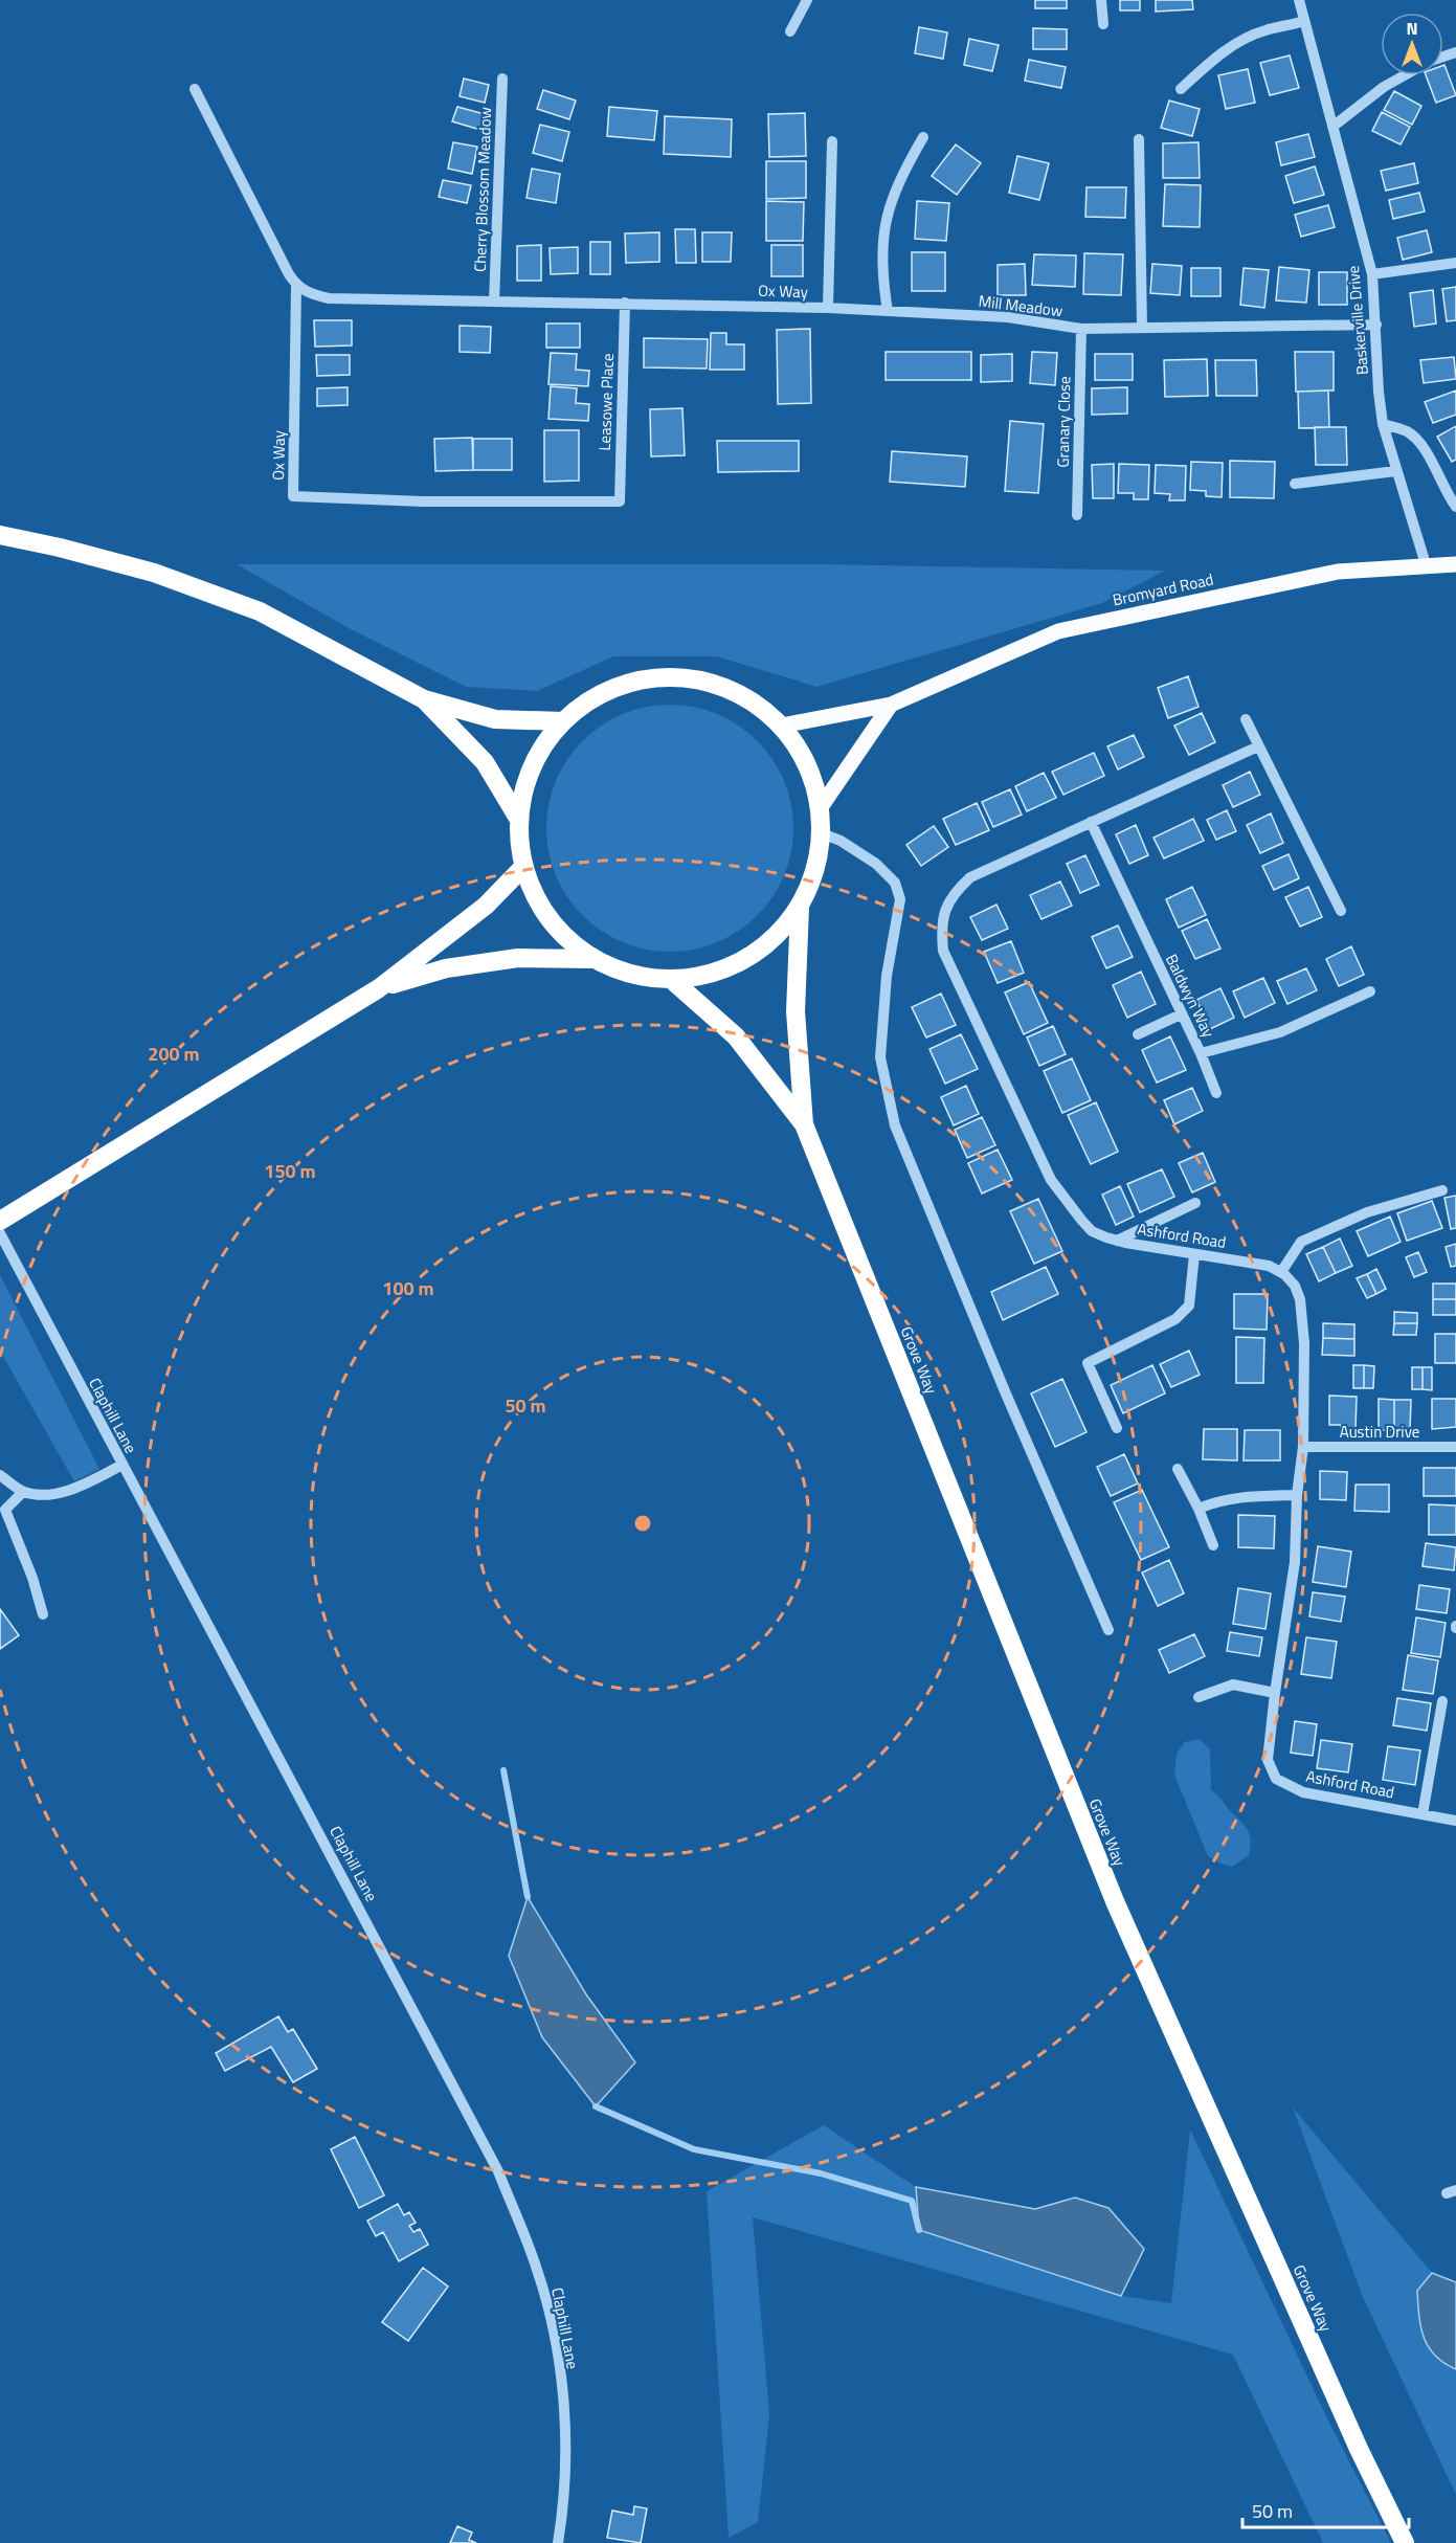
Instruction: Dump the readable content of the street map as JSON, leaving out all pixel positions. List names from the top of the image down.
{
  "streets": {
    "highway": ["Grove Way"],
    "main road": ["Bromyard Road"],
    "street": [
      "Cherry Blossom Meadow",
      "Ox Way",
      "Mill Meadow",
      "Baskerville Drive",
      "Leasowe Place",
      "Granary Close",
      "Baldwyn Way",
      "Ashford Road",
      "Claphill Lane",
      "Austin Drive"
    ]
  },
  "crossings": [
    ["Cherry Blossom Meadow", "Ox Way"],
    ["Ox Way", "Mill Meadow"],
    ["Ox Way", "Leasowe Place"],
    ["Mill Meadow", "Baskerville Drive"],
    ["Mill Meadow", "Granary Close"],
    ["Baskerville Drive", "Bromyard Road"],
    ["Baldwyn Way", "Ashford Road"],
    ["Ashford Road", "Austin Drive"]
  ],
  "scale_bar": "50 m",
  "north": "top",
  "rings": [
    "200 m",
    "150 m",
    "100 m",
    "50 m"
  ]
}
